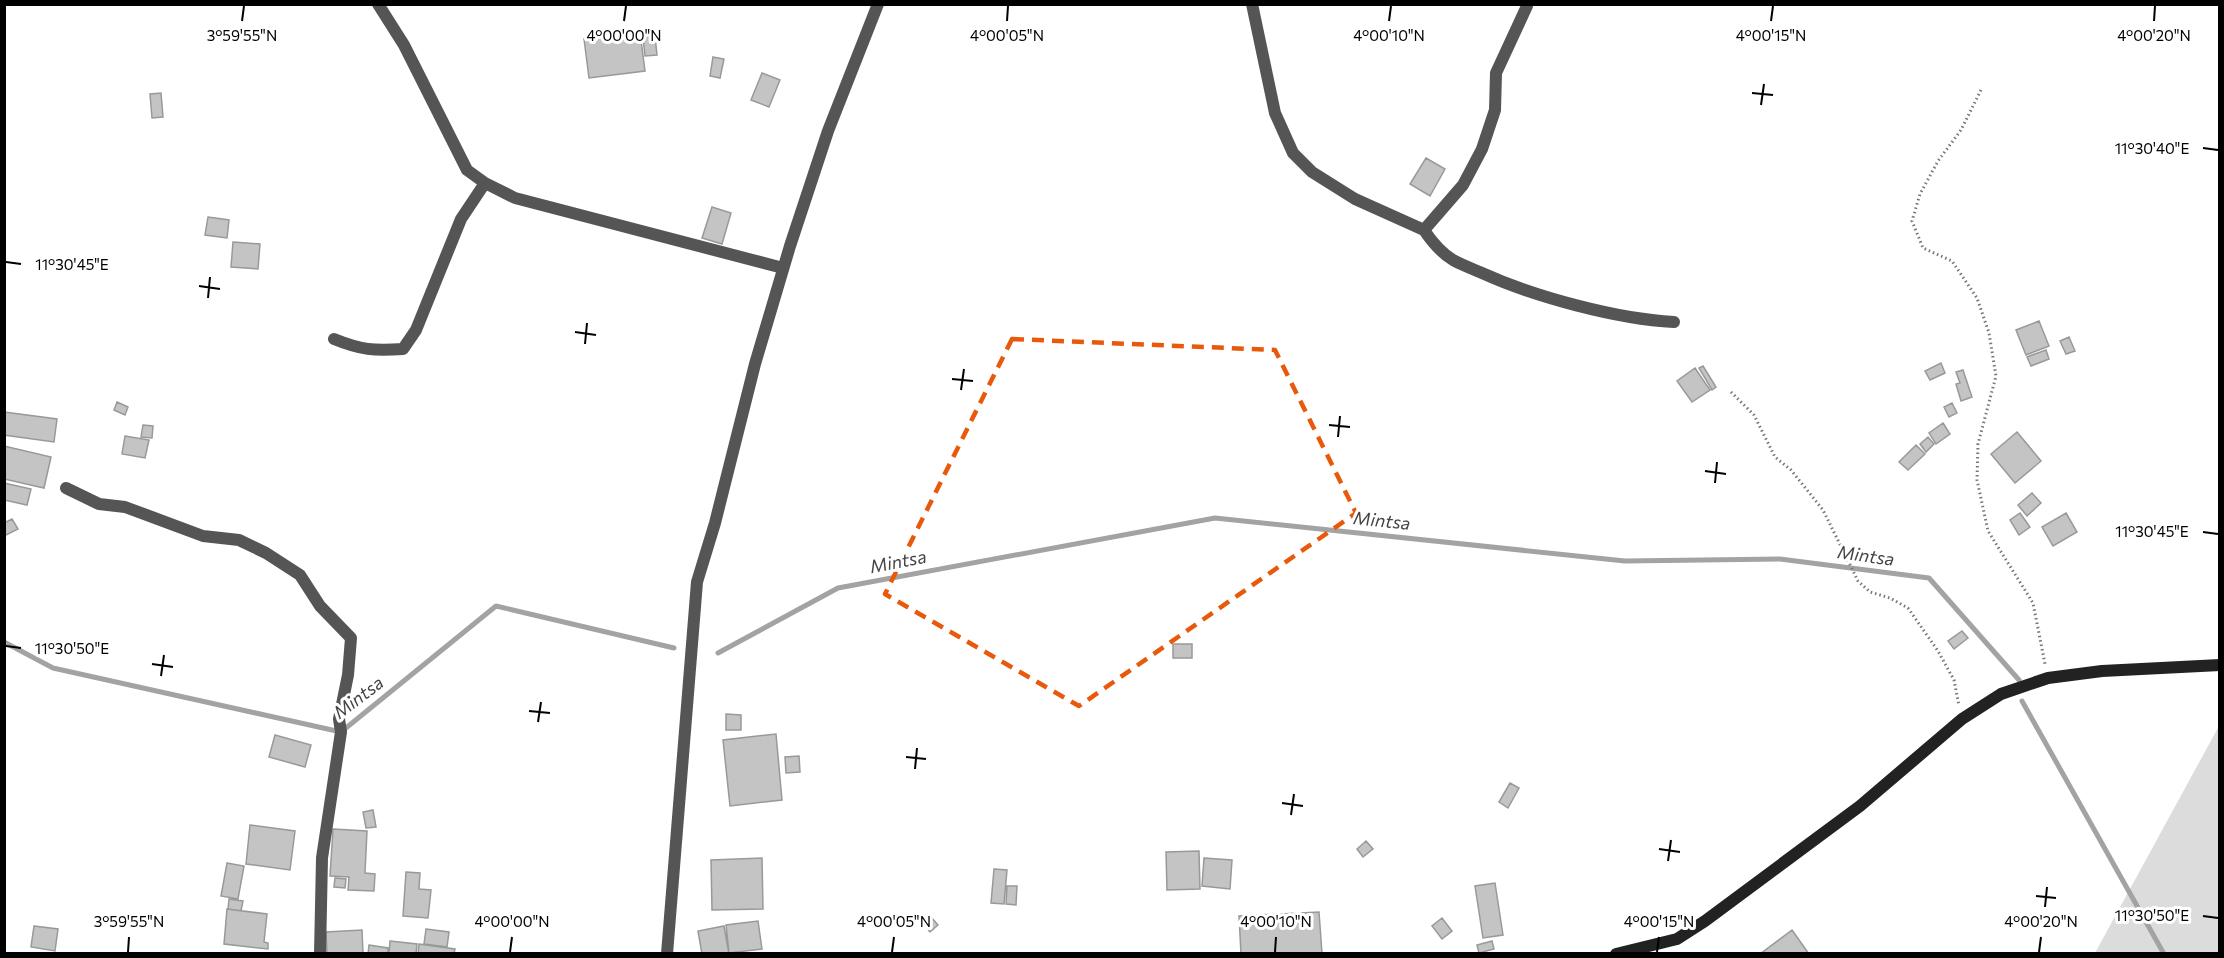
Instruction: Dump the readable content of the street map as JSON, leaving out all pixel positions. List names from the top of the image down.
{
  "water": ["Mintsa"],
  "coordinates": [
    "3°59'55\"N",
    "4°00'00\"N",
    "4°00'05\"N",
    "4°00'10\"N",
    "4°00'15\"N",
    "4°00'20\"N",
    "11°30'40\"E",
    "11°30'45\"E",
    "11°30'50\"E"
  ]
}
